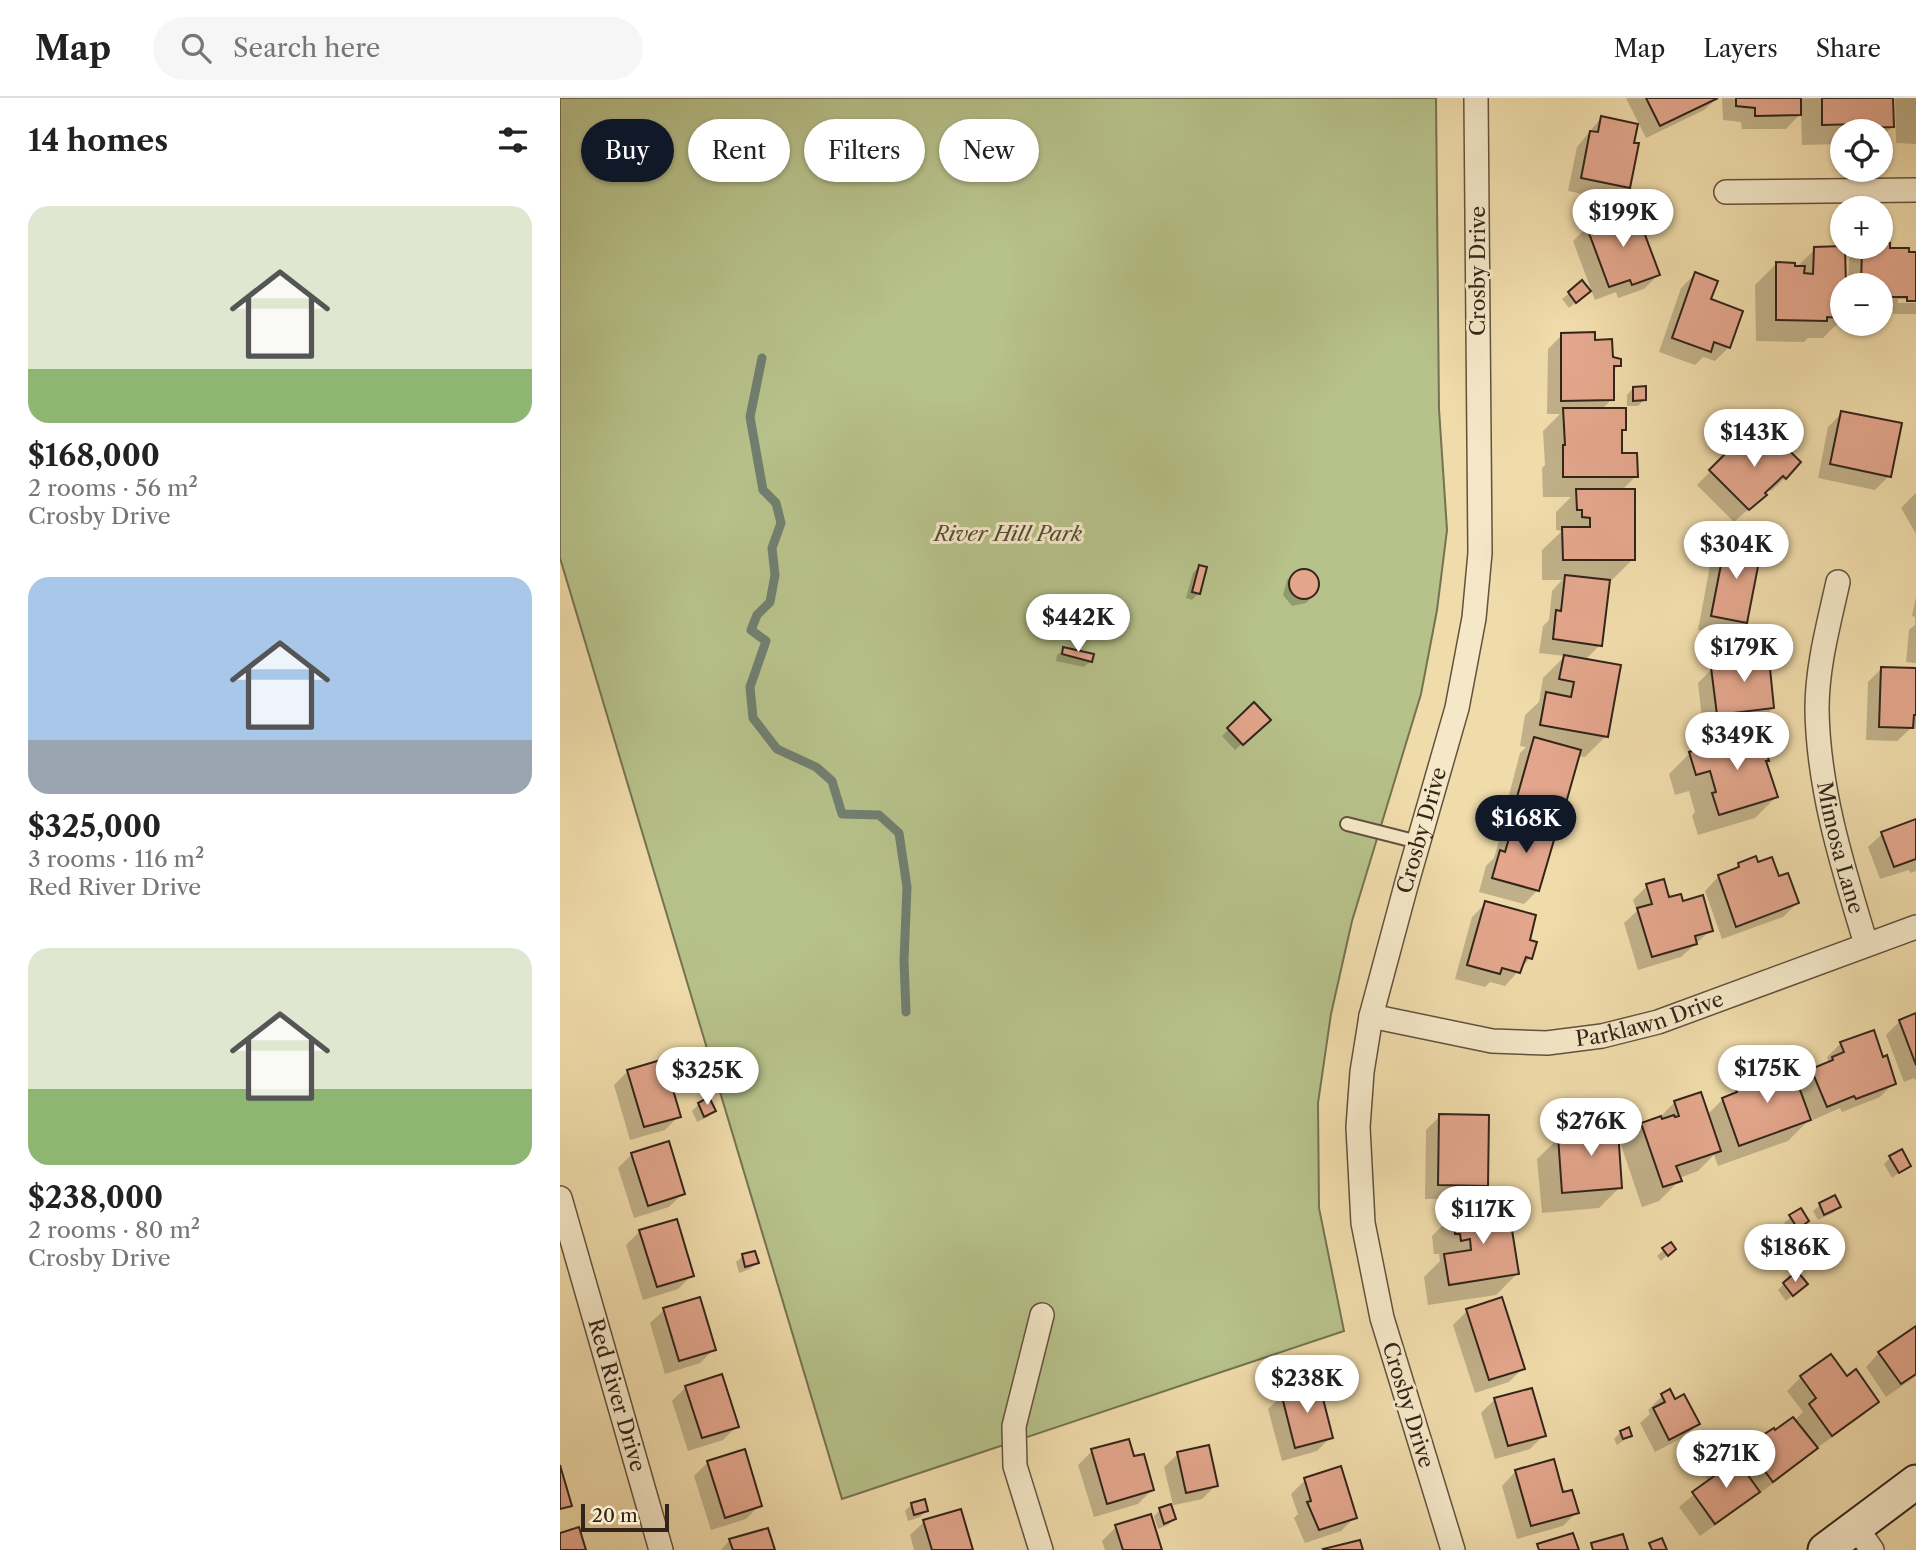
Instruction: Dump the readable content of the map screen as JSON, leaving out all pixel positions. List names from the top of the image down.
{
  "streets": {
    "street": [
      "Crosby Drive",
      "Mimosa Lane",
      "Parklawn Drive",
      "Red River Drive"
    ]
  },
  "crossings": [
    ["Crosby Drive", "Parklawn Drive"],
    ["Mimosa Lane", "Parklawn Drive"]
  ],
  "parks": ["River Hill Park"],
  "scale_bar": "20 m",
  "page": {
    "header": "Map",
    "search": "Search here",
    "nav": ["Map", "Layers", "Share"],
    "heading": "14 homes",
    "map_buttons": ["+", "−"],
    "chip": [
      "Buy",
      "Rent",
      "Filters",
      "New"
    ],
    "list": [
      {
        "name": "$168,000",
        "note": "2 rooms · 56 m² · Crosby Drive"
      },
      {
        "name": "$325,000",
        "note": "3 rooms · 116 m² · Red River Drive"
      },
      {
        "name": "$238,000",
        "note": "2 rooms · 80 m² · Crosby Drive"
      }
    ],
    "price": [
      "$199K",
      "$143K",
      "$304K",
      "$442K",
      "$179K",
      "$349K",
      "$168K",
      "$175K",
      "$325K",
      "$276K",
      "$117K",
      "$186K",
      "$238K",
      "$271K"
    ],
    "scale": "20 m"
  }
}
